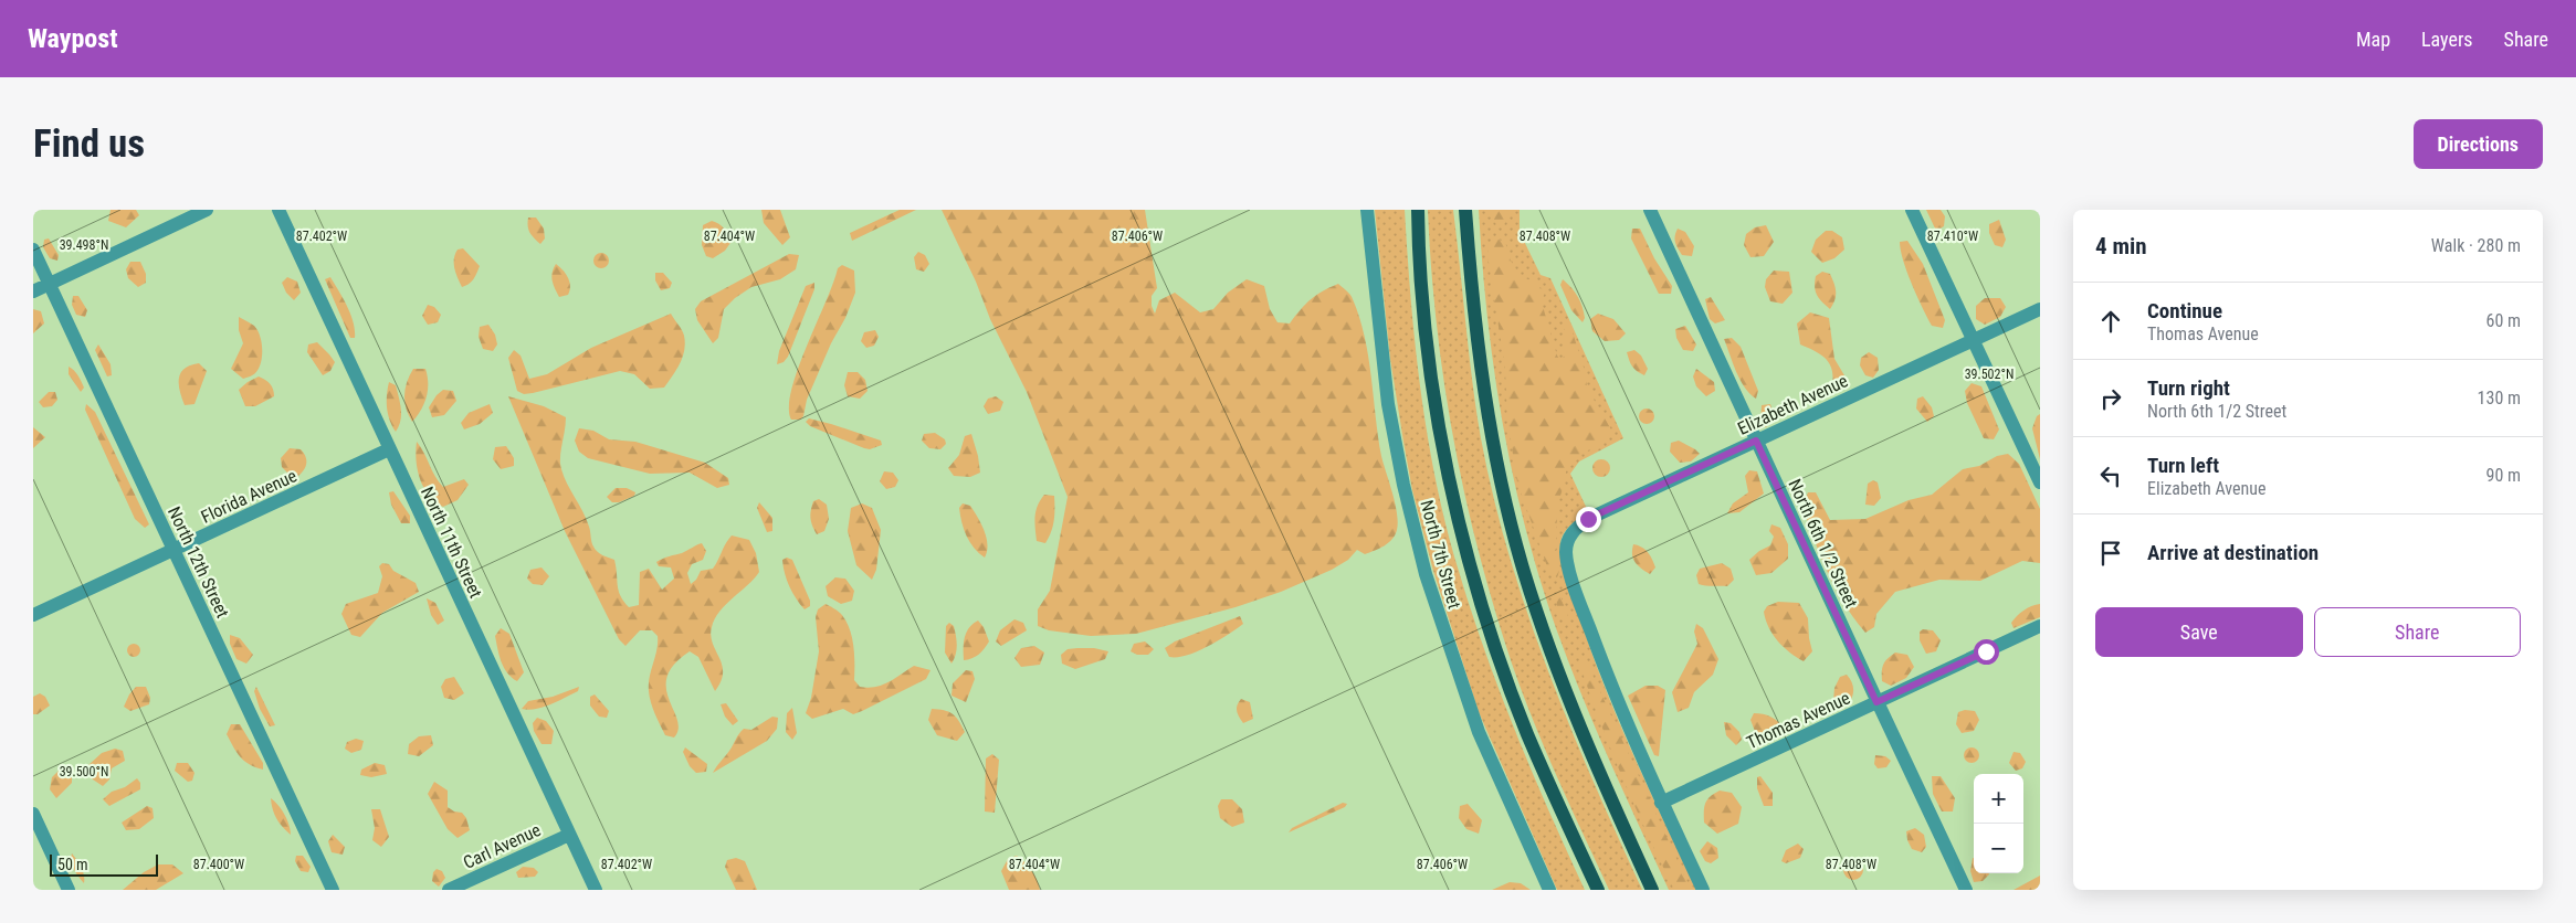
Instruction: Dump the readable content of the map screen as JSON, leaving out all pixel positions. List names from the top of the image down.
{
  "streets": {
    "street": [
      "Elizabeth Avenue",
      "Florida Avenue",
      "North 11th Street",
      "North 6th 1/2 Street",
      "North 7th Street",
      "North 12th Street",
      "Thomas Avenue",
      "Carl Avenue"
    ]
  },
  "crossings": [
    ["Elizabeth Avenue", "North 6th 1/2 Street"],
    ["Elizabeth Avenue", "Thomas Avenue"],
    ["Florida Avenue", "North 11th Street"],
    ["Florida Avenue", "North 12th Street"],
    ["North 11th Street", "Carl Avenue"],
    ["North 6th 1/2 Street", "Thomas Avenue"]
  ],
  "scale_bar": "50 m",
  "page": {
    "header": "Waypost",
    "nav": ["Map", "Layers", "Share"],
    "buttons": [
      "Directions",
      ["Save", "Share"]
    ],
    "title": "Find us",
    "heading": ["4 min", "Walk · 280 m"],
    "list": [
      ["Continue", "Thomas Avenue", "60 m"],
      ["Turn right", "North 6th 1/2 Street", "130 m"],
      ["Turn left", "Elizabeth Avenue", "90 m"],
      "Arrive at destination"
    ],
    "map_buttons": ["+", "−"],
    "scale": "50 m"
  },
  "coordinates": [
    "87.402°W",
    "87.404°W",
    "87.406°W",
    "87.408°W",
    "87.410°W",
    "39.498°N",
    "39.502°N",
    "39.500°N",
    "87.400°W"
  ]
}
